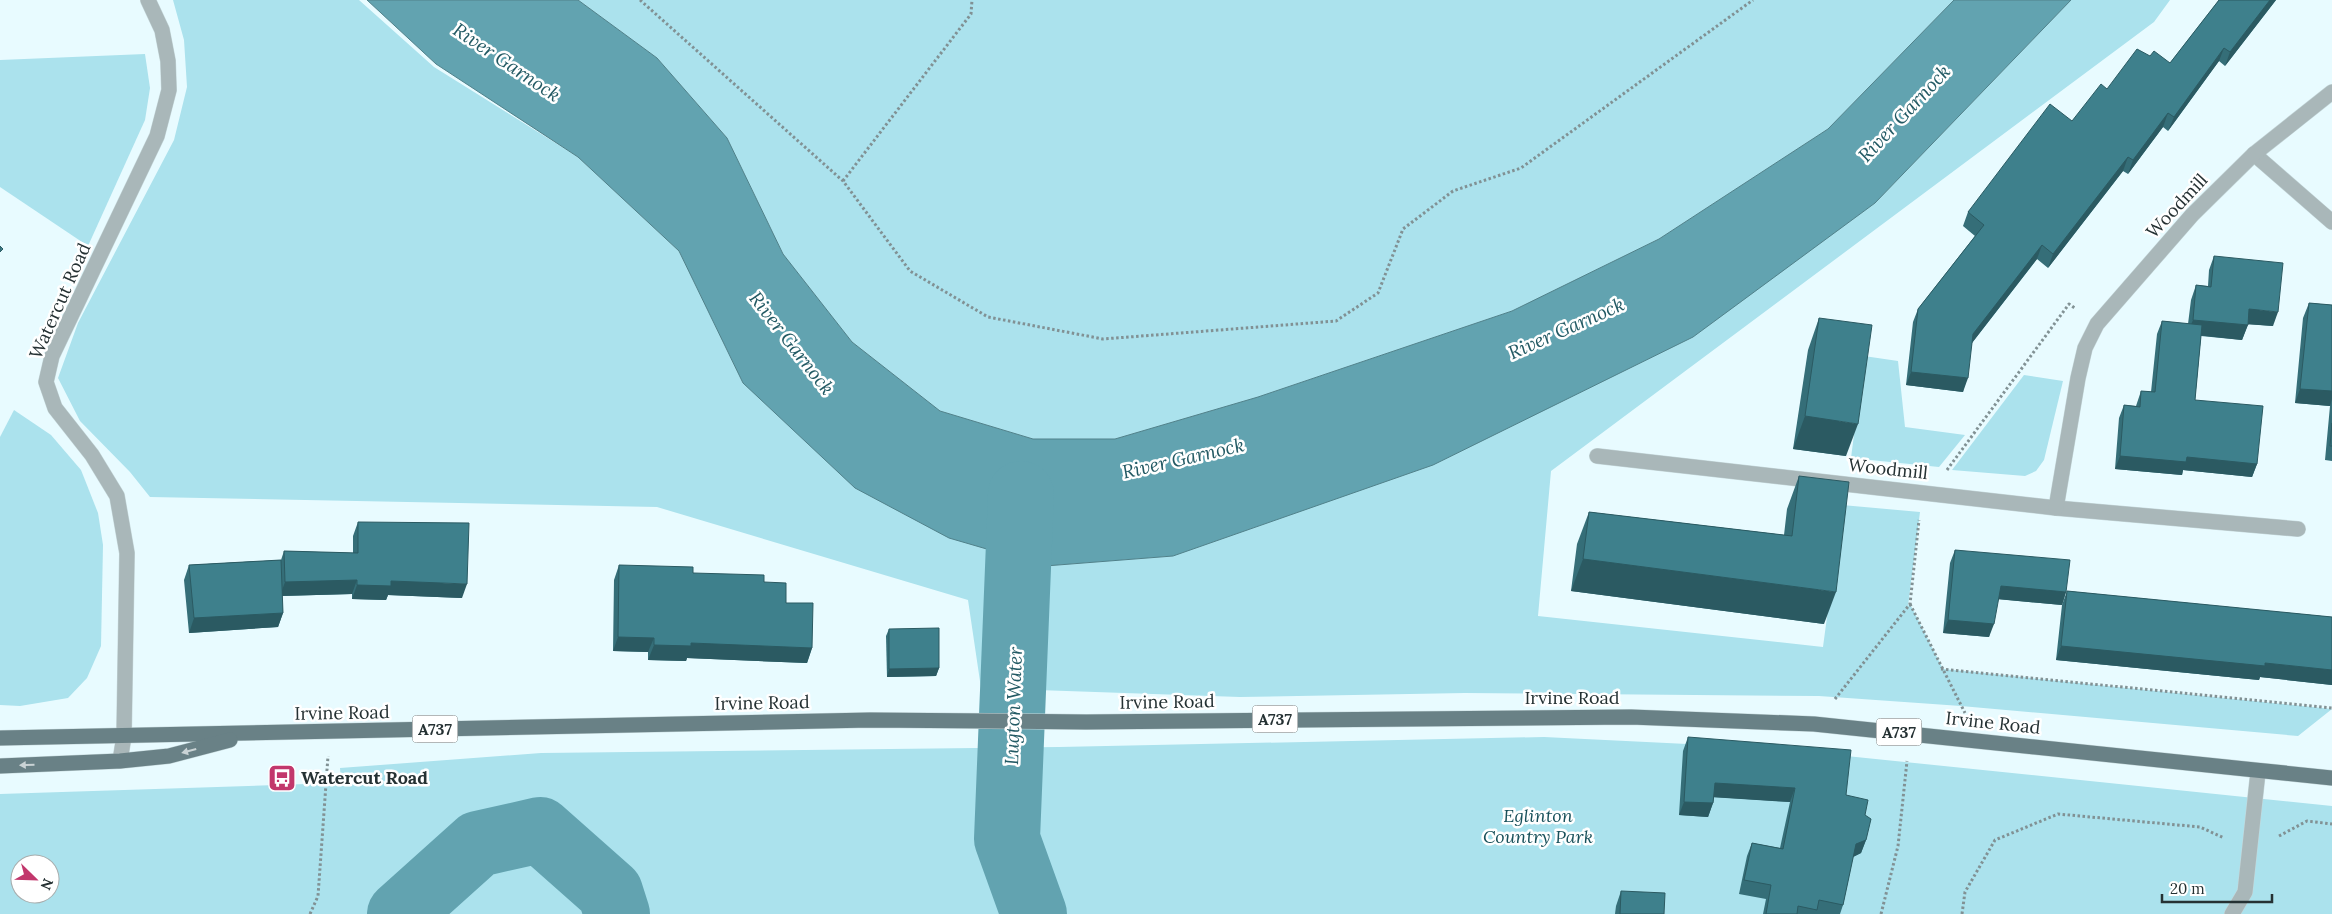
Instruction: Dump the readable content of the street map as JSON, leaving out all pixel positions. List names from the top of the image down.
{
  "streets": {
    "main road": ["Irvine Road", "A737"],
    "street": ["Woodmill", "Watercut Road"]
  },
  "crossings": [
    ["Watercut Road", "Irvine Road"]
  ],
  "water": ["River Garnock", "Lugton Water"],
  "parks": ["Eglinton Country Park"],
  "places": {
    "bus stop": ["Watercut Road"]
  },
  "scale_bar": "20 m",
  "north": "bottom right"
}
